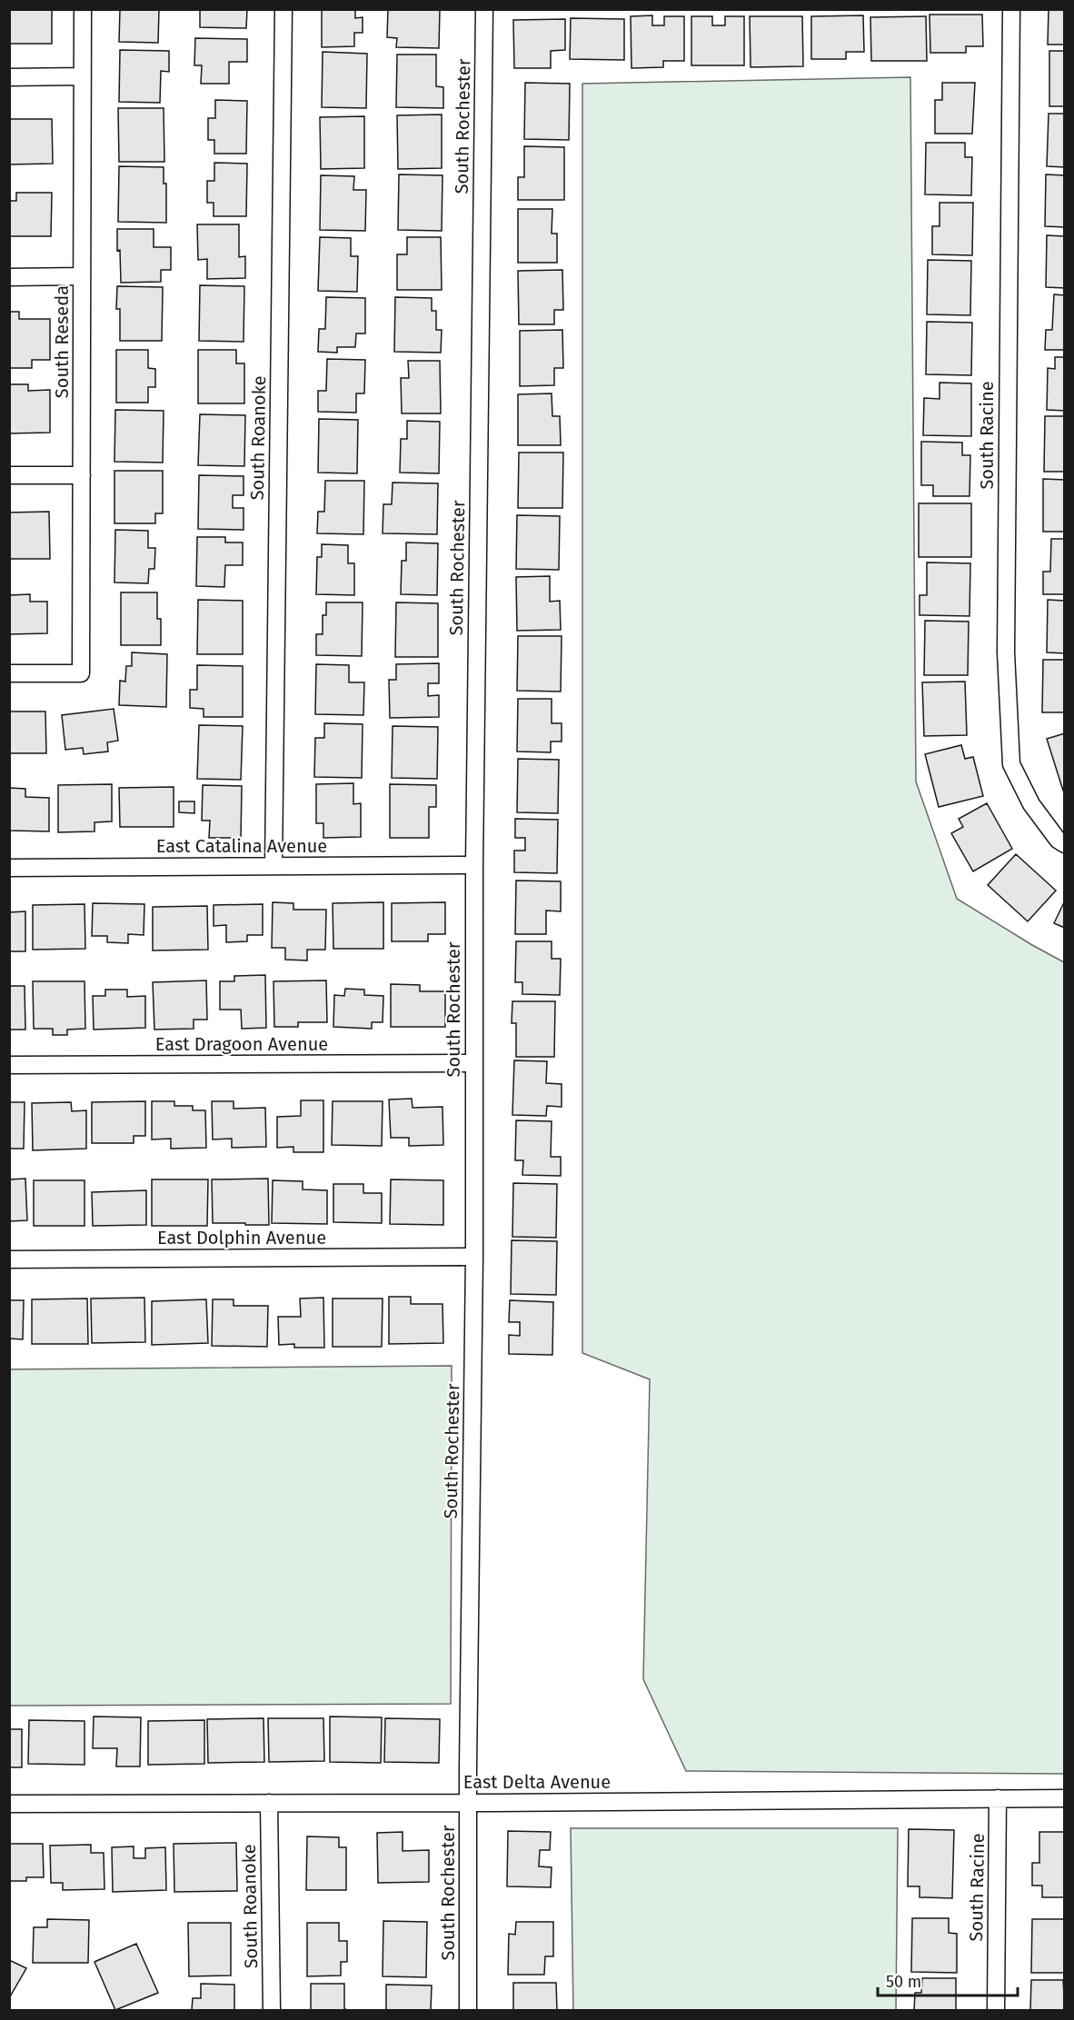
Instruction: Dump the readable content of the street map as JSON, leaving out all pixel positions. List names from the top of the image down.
{
  "streets": {
    "street": [
      "South Rochester",
      "South Reseda",
      "South Racine",
      "South Roanoke",
      "East Catalina Avenue",
      "East Dragoon Avenue",
      "East Dolphin Avenue",
      "East Delta Avenue"
    ]
  },
  "crossings": [
    ["South Rochester", "East Catalina Avenue"],
    ["South Rochester", "East Dragoon Avenue"],
    ["South Rochester", "East Dolphin Avenue"],
    ["South Rochester", "East Delta Avenue"],
    ["South Racine", "East Delta Avenue"],
    ["South Roanoke", "East Catalina Avenue"],
    ["South Roanoke", "East Delta Avenue"]
  ],
  "scale_bar": "50 m"
}
